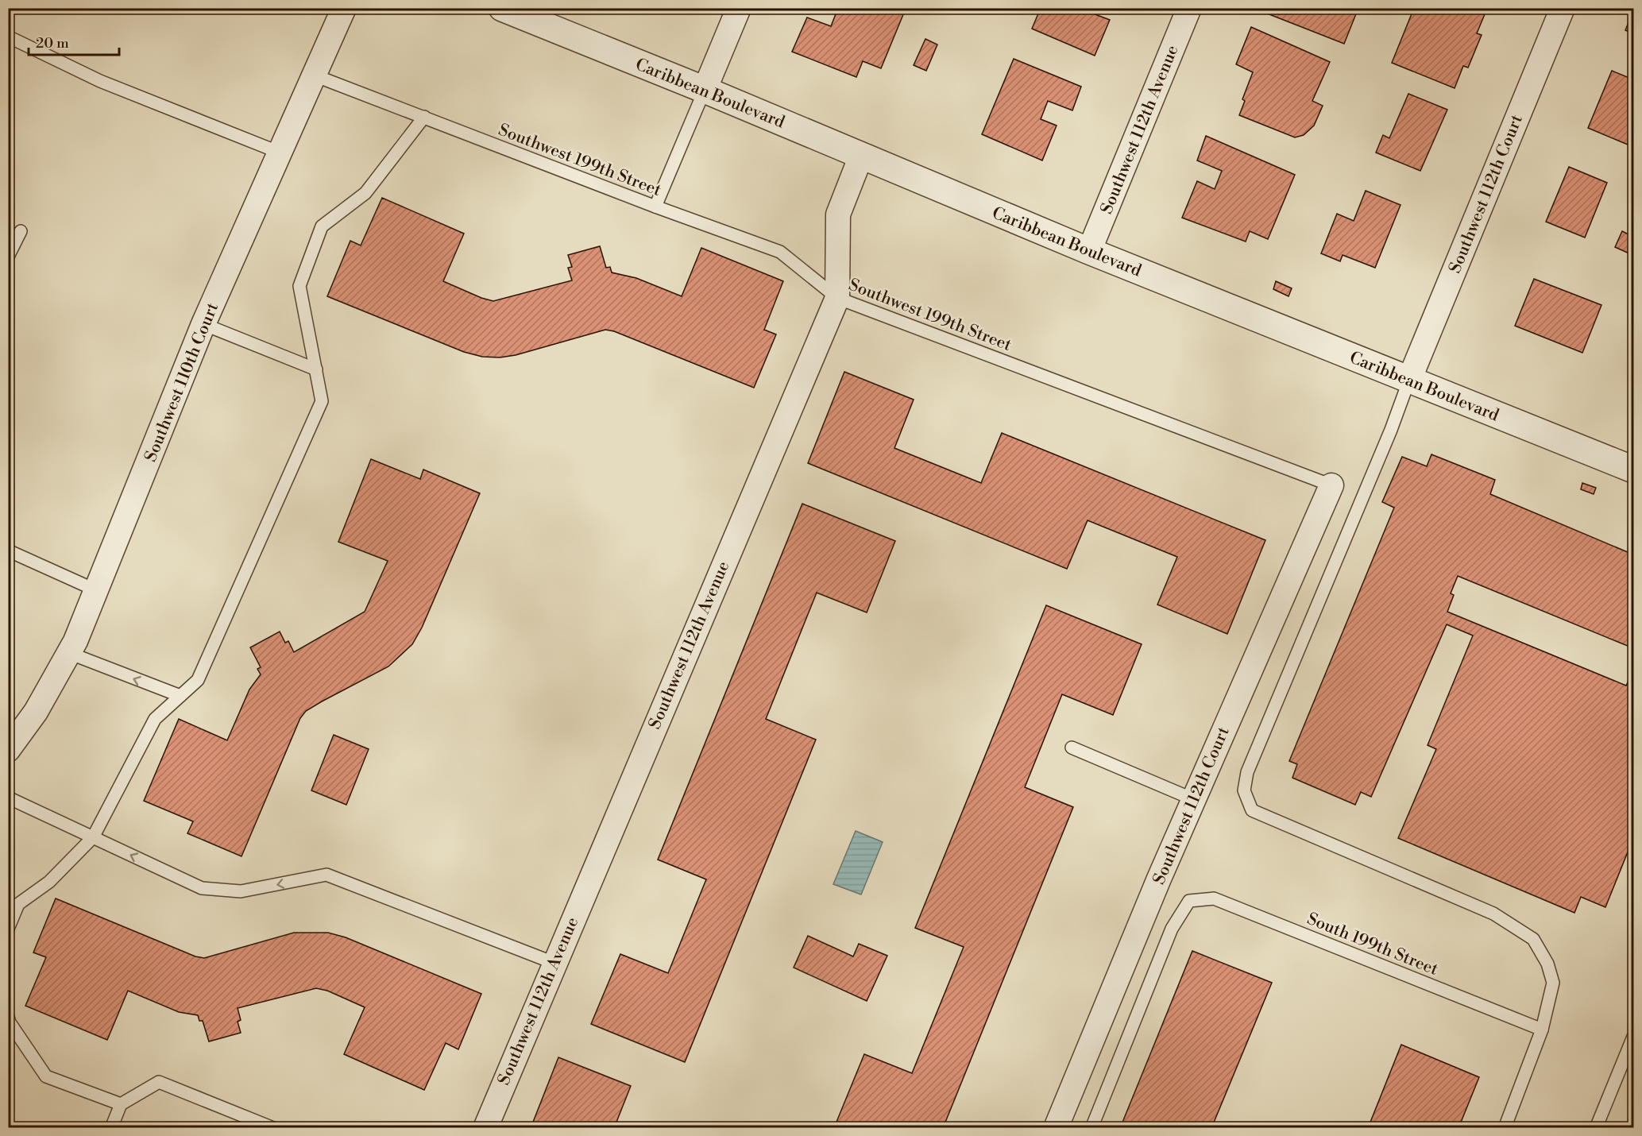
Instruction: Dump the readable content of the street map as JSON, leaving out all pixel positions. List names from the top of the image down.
{
  "streets": {
    "street": [
      "Caribbean Boulevard",
      "Southwest 112th Avenue",
      "Southwest 112th Court",
      "Southwest 110th Court"
    ],
    "lane": ["Southwest 199th Street", "South 199th Street"]
  },
  "crossings": [
    ["Caribbean Boulevard", "Southwest 112th Avenue"],
    ["Caribbean Boulevard", "Southwest 112th Court"],
    ["Southwest 112th Avenue", "Southwest 199th Street"],
    ["Southwest 199th Street", "Southwest 112th Court"],
    ["Southwest 199th Street", "Southwest 110th Court"]
  ],
  "scale_bar": "20 m"
}
